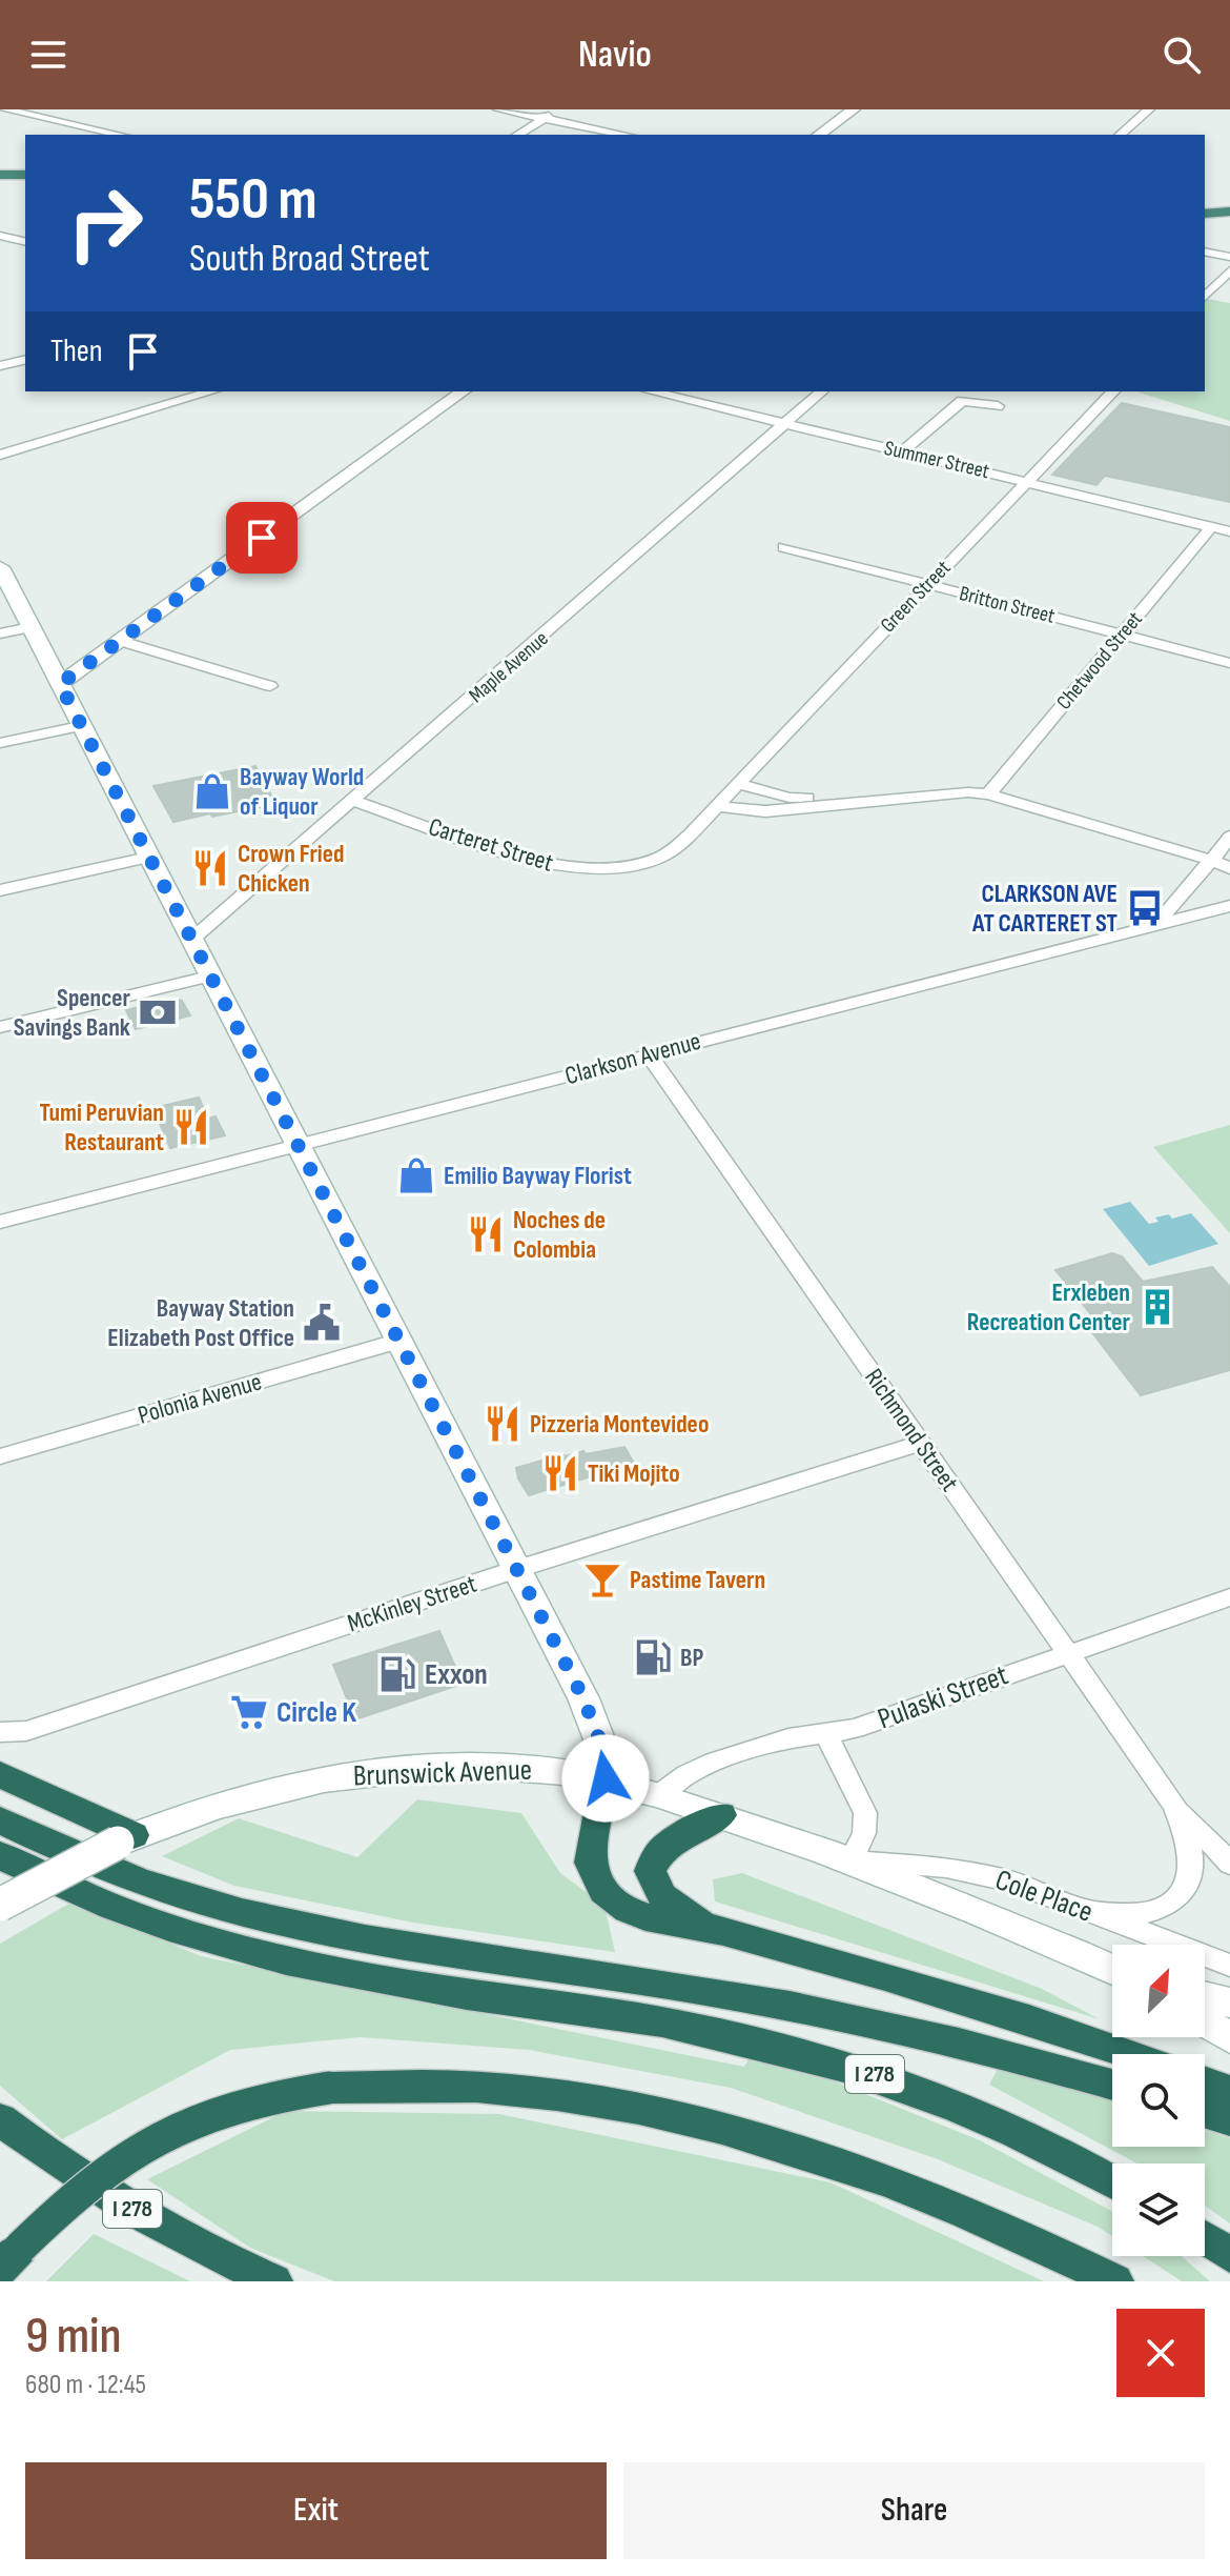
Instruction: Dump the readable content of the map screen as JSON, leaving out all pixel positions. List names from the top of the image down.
{
  "streets": {
    "highway": ["I 278"],
    "main road": ["Brunswick Avenue"],
    "street": [
      "Summer Street",
      "Green Street",
      "Britton Street",
      "Chetwood Street",
      "Maple Avenue",
      "Carteret Street",
      "Clarkson Avenue",
      "Polonia Avenue",
      "Richmond Street",
      "McKinley Street",
      "Pulaski Street",
      "Cole Place"
    ]
  },
  "crossings": [
    ["Summer Street", "Green Street"],
    ["Summer Street", "Chetwood Street"],
    ["Summer Street", "Maple Avenue"],
    ["Green Street", "Britton Street"],
    ["Green Street", "Carteret Street"],
    ["Britton Street", "Chetwood Street"],
    ["Maple Avenue", "Carteret Street"],
    ["Clarkson Avenue", "Richmond Street"],
    ["Richmond Street", "McKinley Street"],
    ["Richmond Street", "Pulaski Street"],
    ["Richmond Street", "Cole Place"],
    ["Pulaski Street", "Brunswick Avenue"],
    ["Brunswick Avenue", "Cole Place"]
  ],
  "places": {
    "shop": ["Bayway World of Liquor", "Emilio Bayway Florist"],
    "restaurant": [
      "Crown Fried Chicken",
      "Tumi Peruvian Restaurant",
      "Noches de Colombia",
      "Pizzeria Montevideo",
      "Tiki Mojito"
    ],
    "bus stop": ["CLARKSON AVE AT CARTERET ST"],
    "bank": ["Spencer Savings Bank"],
    "building": ["Erxleben Recreation Center"],
    "public building": ["Bayway Station Elizabeth Post Office"],
    "bar": ["Pastime Tavern"],
    "fuel station": ["BP", "Exxon"],
    "supermarket": ["Circle K"]
  },
  "north": "top right",
  "page": {
    "header": "Navio",
    "turn": ["550 m", "South Broad Street"],
    "then": "Then",
    "heading": ["9 min", "680 m · 12:45"],
    "buttons": ["Exit", "Share"]
  }
}
